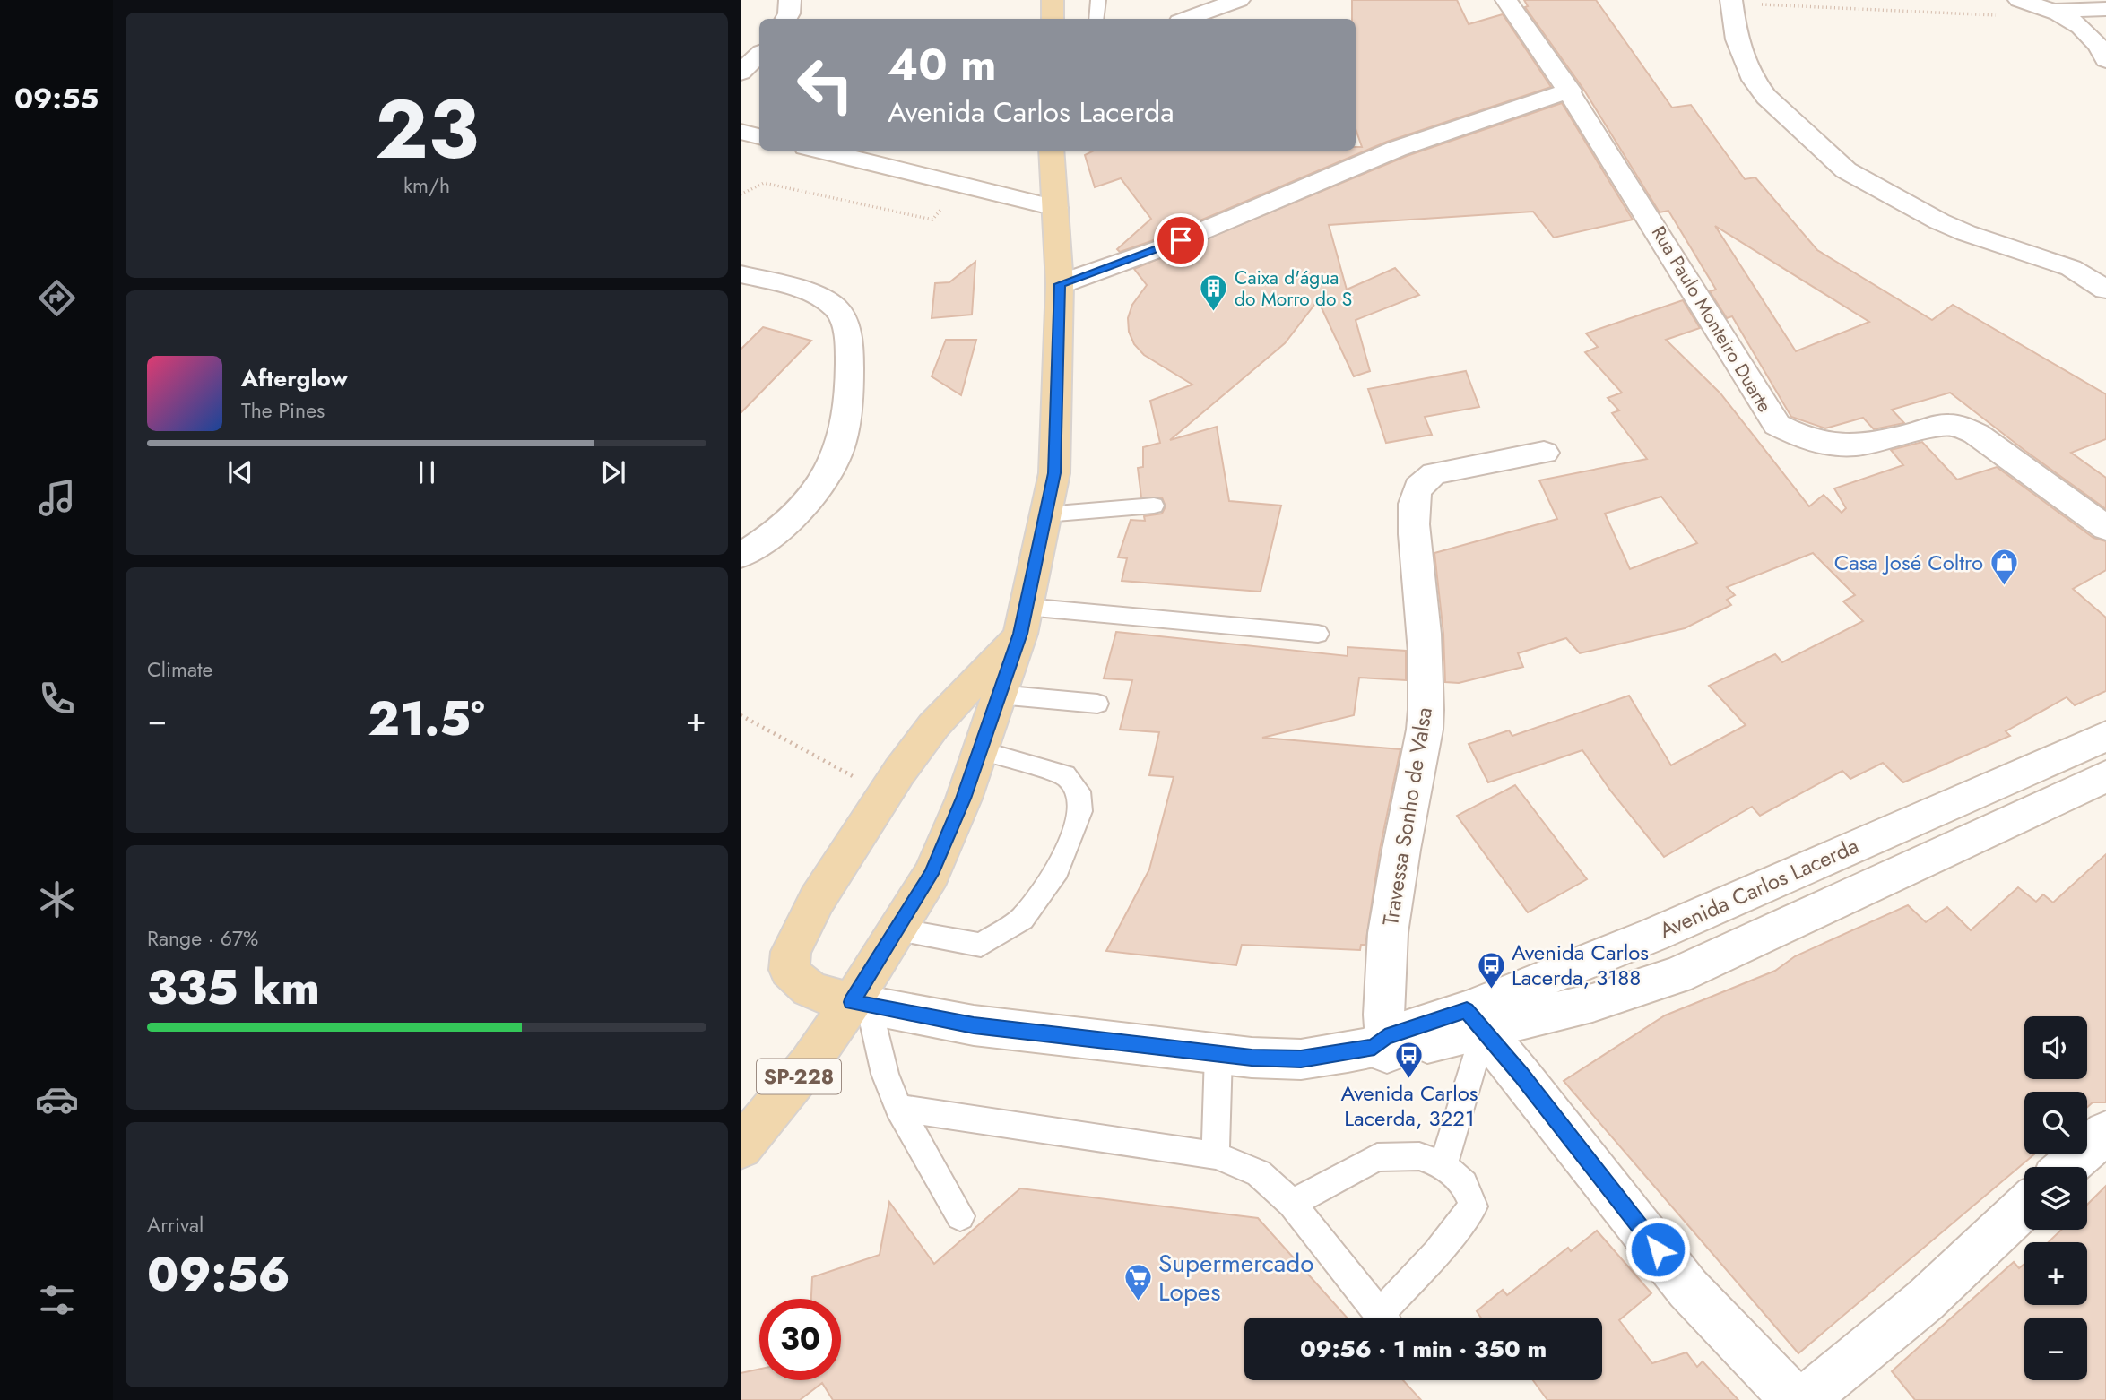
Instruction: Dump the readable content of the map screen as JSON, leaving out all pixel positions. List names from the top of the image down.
{
  "streets": {
    "main road": ["SP-228"],
    "street": ["Rua Paulo Monteiro Duarte", "Travessa Sonho de Valsa", "Avenida Carlos Lacerda"]
  },
  "crossings": [
    ["Travessa Sonho de Valsa", "Avenida Carlos Lacerda"],
    ["Avenida Carlos Lacerda", "SP-228"]
  ],
  "places": {
    "building": ["Caixa d'água do Morro do S"],
    "shop": ["Casa José Coltro"],
    "bus stop": ["Avenida Carlos Lacerda, 3188", "Avenida Carlos Lacerda, 3221"],
    "supermarket": ["Supermercado Lopes"]
  },
  "page": {
    "tabs": "09:55",
    "tile": [
      ["23", "km/h"],
      "Climate",
      ["Range · 67%", "335 km"],
      ["Arrival", "09:56"]
    ],
    "turn": ["40 m", "Avenida Carlos Lacerda"],
    "song": ["Afterglow", "The Pines"],
    "heat": ["−", "21.5°", "+"],
    "map_buttons": ["+", "−"],
    "limit": "30",
    "trip": "09:56 · 1 min · 350 m"
  }
}
